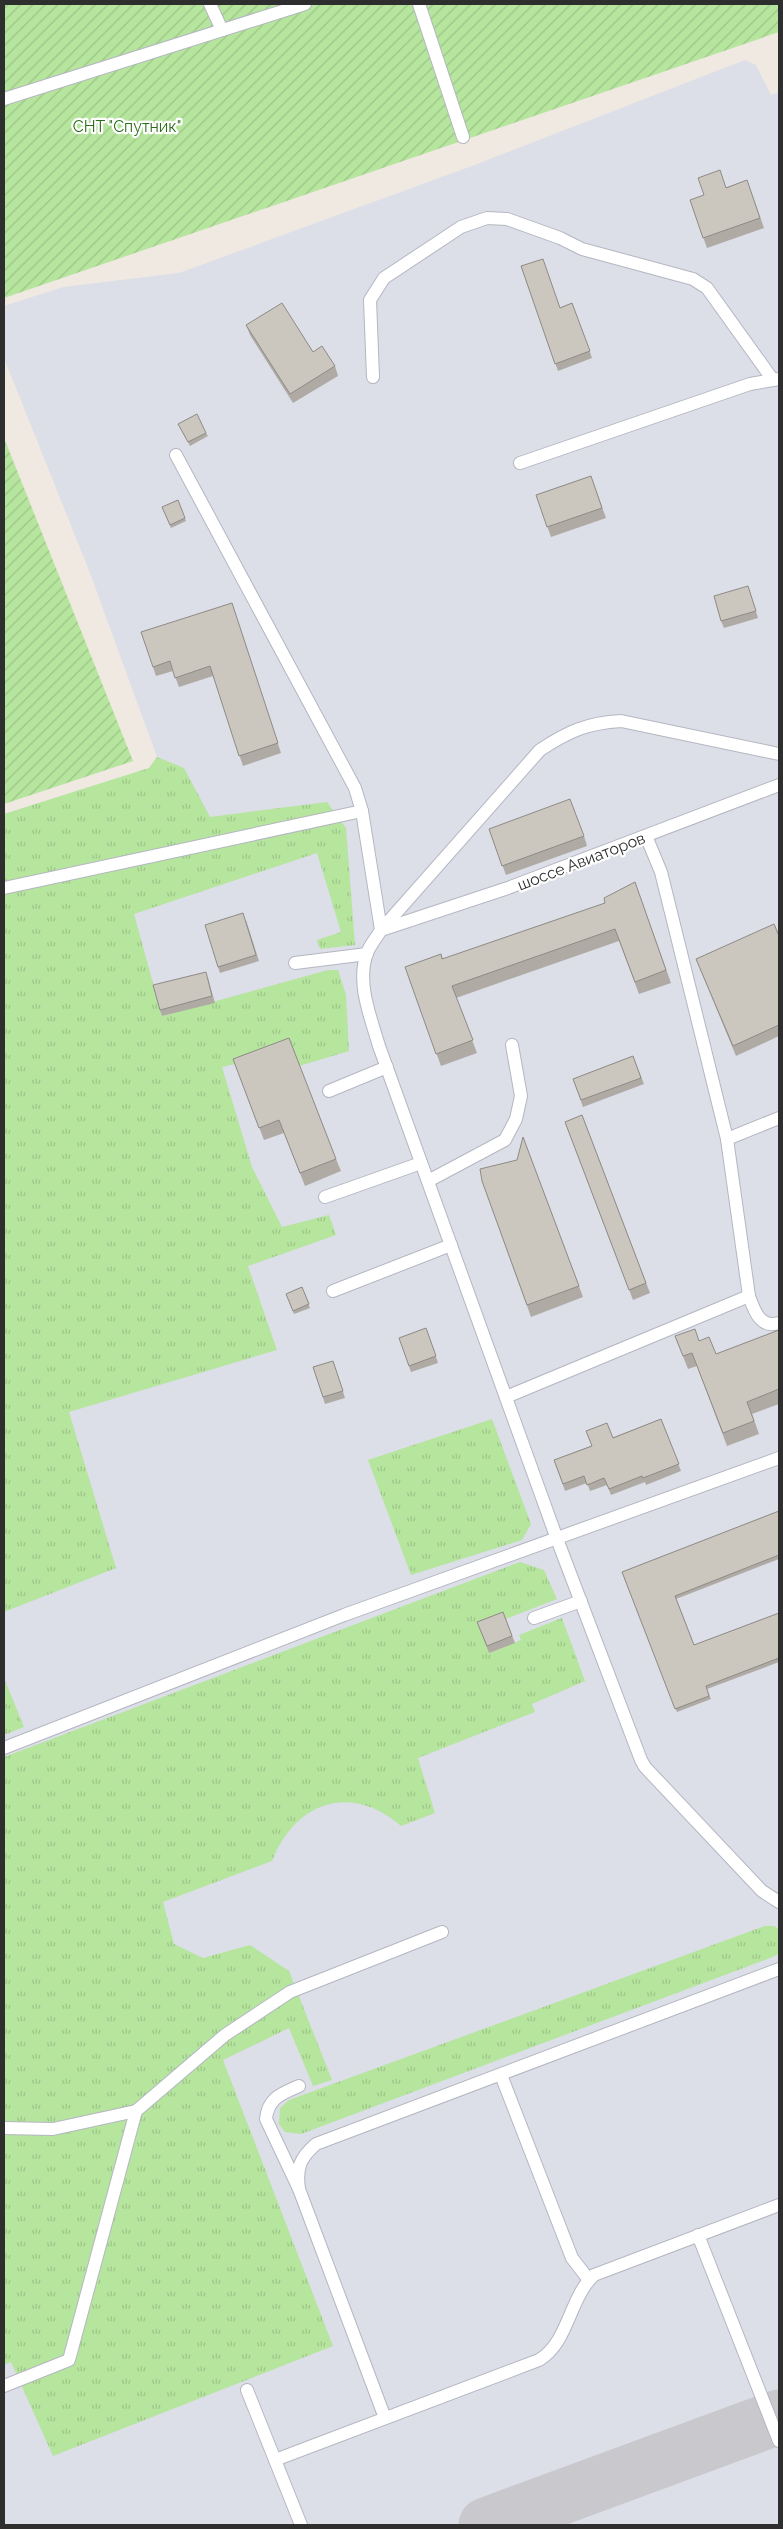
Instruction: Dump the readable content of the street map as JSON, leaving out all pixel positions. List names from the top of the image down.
{
  "streets": {
    "lane": ["шоссе Авиаторов"]
  },
  "parks": ["СНТ \"Спутник\""]
}
